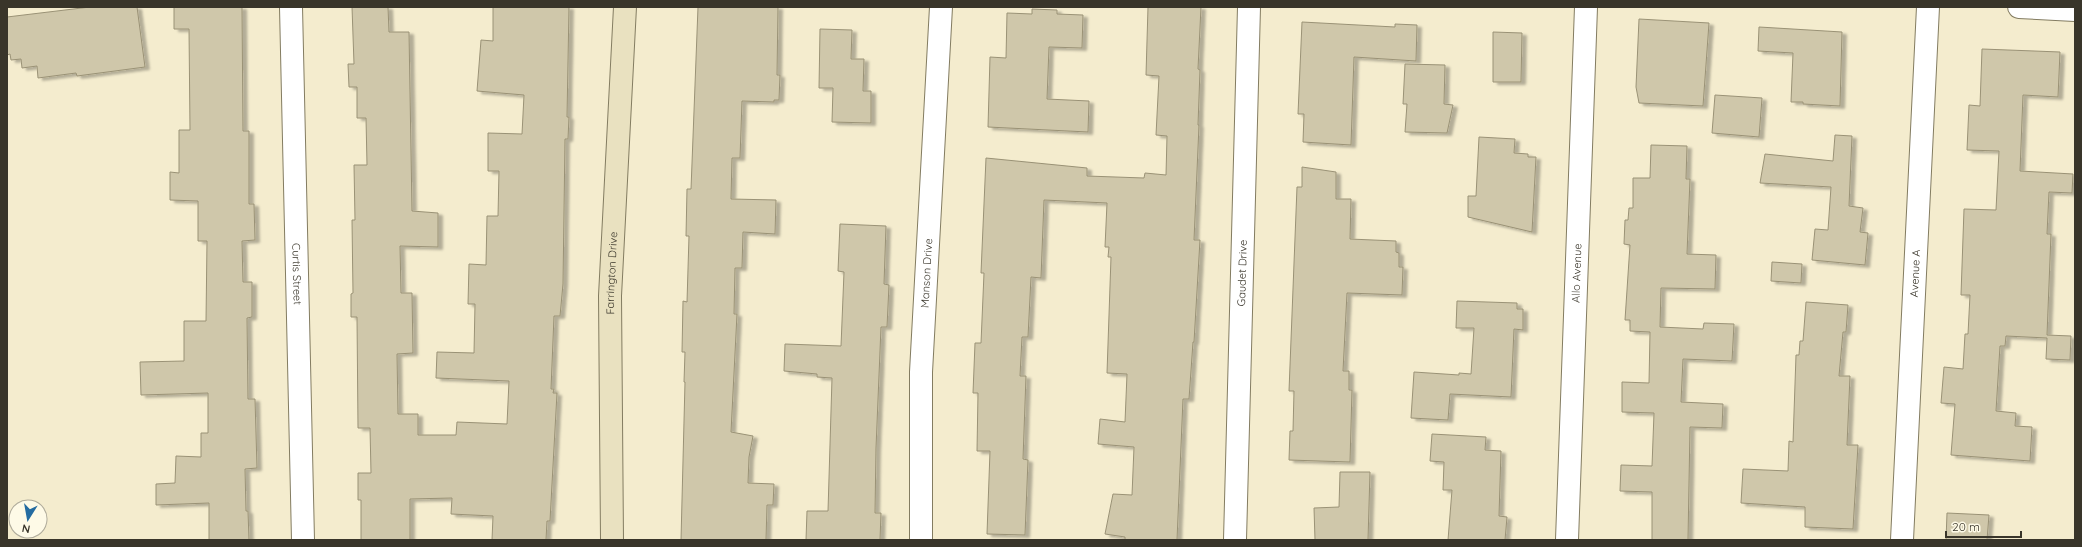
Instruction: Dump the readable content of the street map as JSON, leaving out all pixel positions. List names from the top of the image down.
{
  "streets": {
    "street": [
      "Farrington Drive",
      "Manson Drive",
      "Curtis Street",
      "Gaudet Drive",
      "Allo Avenue",
      "Avenue A"
    ]
  },
  "scale_bar": "20 m",
  "north": "bottom"
}
